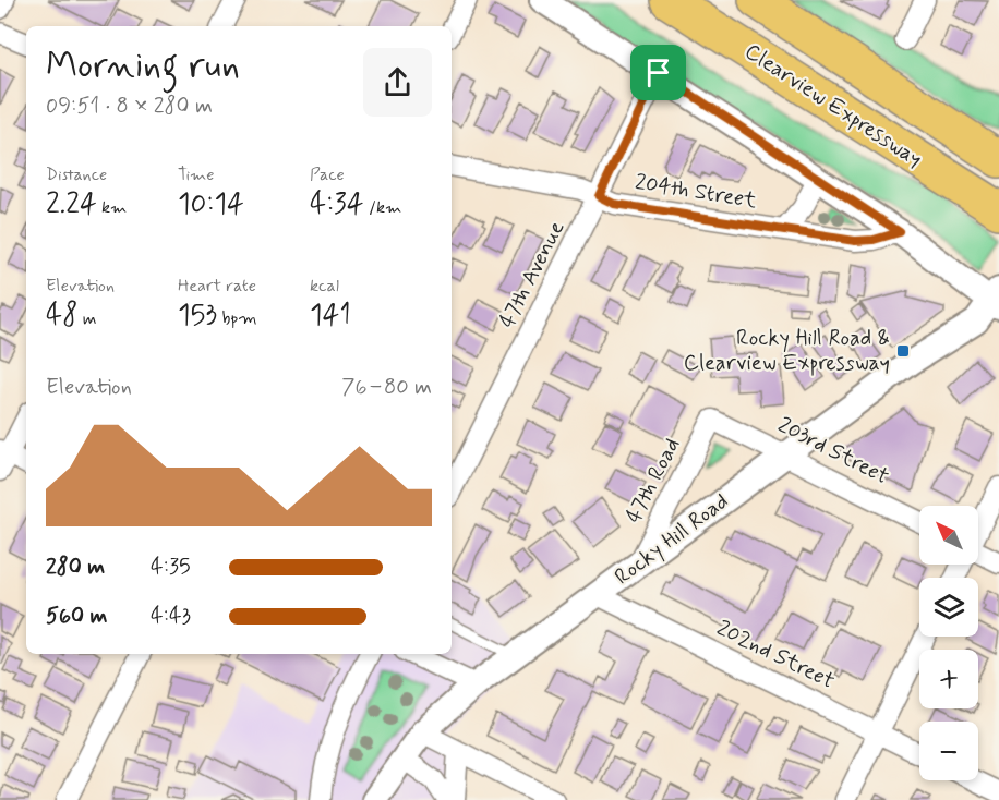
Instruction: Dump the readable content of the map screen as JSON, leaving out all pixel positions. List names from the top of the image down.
{
  "streets": {
    "highway": ["Clearview Expressway"],
    "street": [
      "204th Street",
      "47th Avenue",
      "203rd Street",
      "47th Road",
      "Rocky Hill Road",
      "202nd Street"
    ]
  },
  "crossings": [
    ["204th Street", "47th Avenue"],
    ["203rd Street", "47th Road"],
    ["203rd Street", "Rocky Hill Road"],
    ["47th Road", "Rocky Hill Road"],
    ["Rocky Hill Road", "202nd Street"]
  ],
  "places": {
    "transit": ["Rocky Hill Road & Clearview Expressway"]
  },
  "north": "top left",
  "page": {
    "heading": ["Morning run", "09:51 · 8 × 280 m"],
    "stats": [
      ["Distance", "2.24 km"],
      ["Time", "10:14"],
      ["Pace", "4:34 /km"],
      ["Elevation", "48 m"],
      ["Heart rate", "153 bpm"],
      ["kcal", "141"]
    ],
    "chart": ["Elevation", "76–80 m"],
    "map_buttons": ["+", "−"],
    "list": [
      {
        "name": "280 m",
        "note": "4:35"
      },
      {
        "name": "560 m",
        "note": "4:43"
      }
    ]
  }
}
